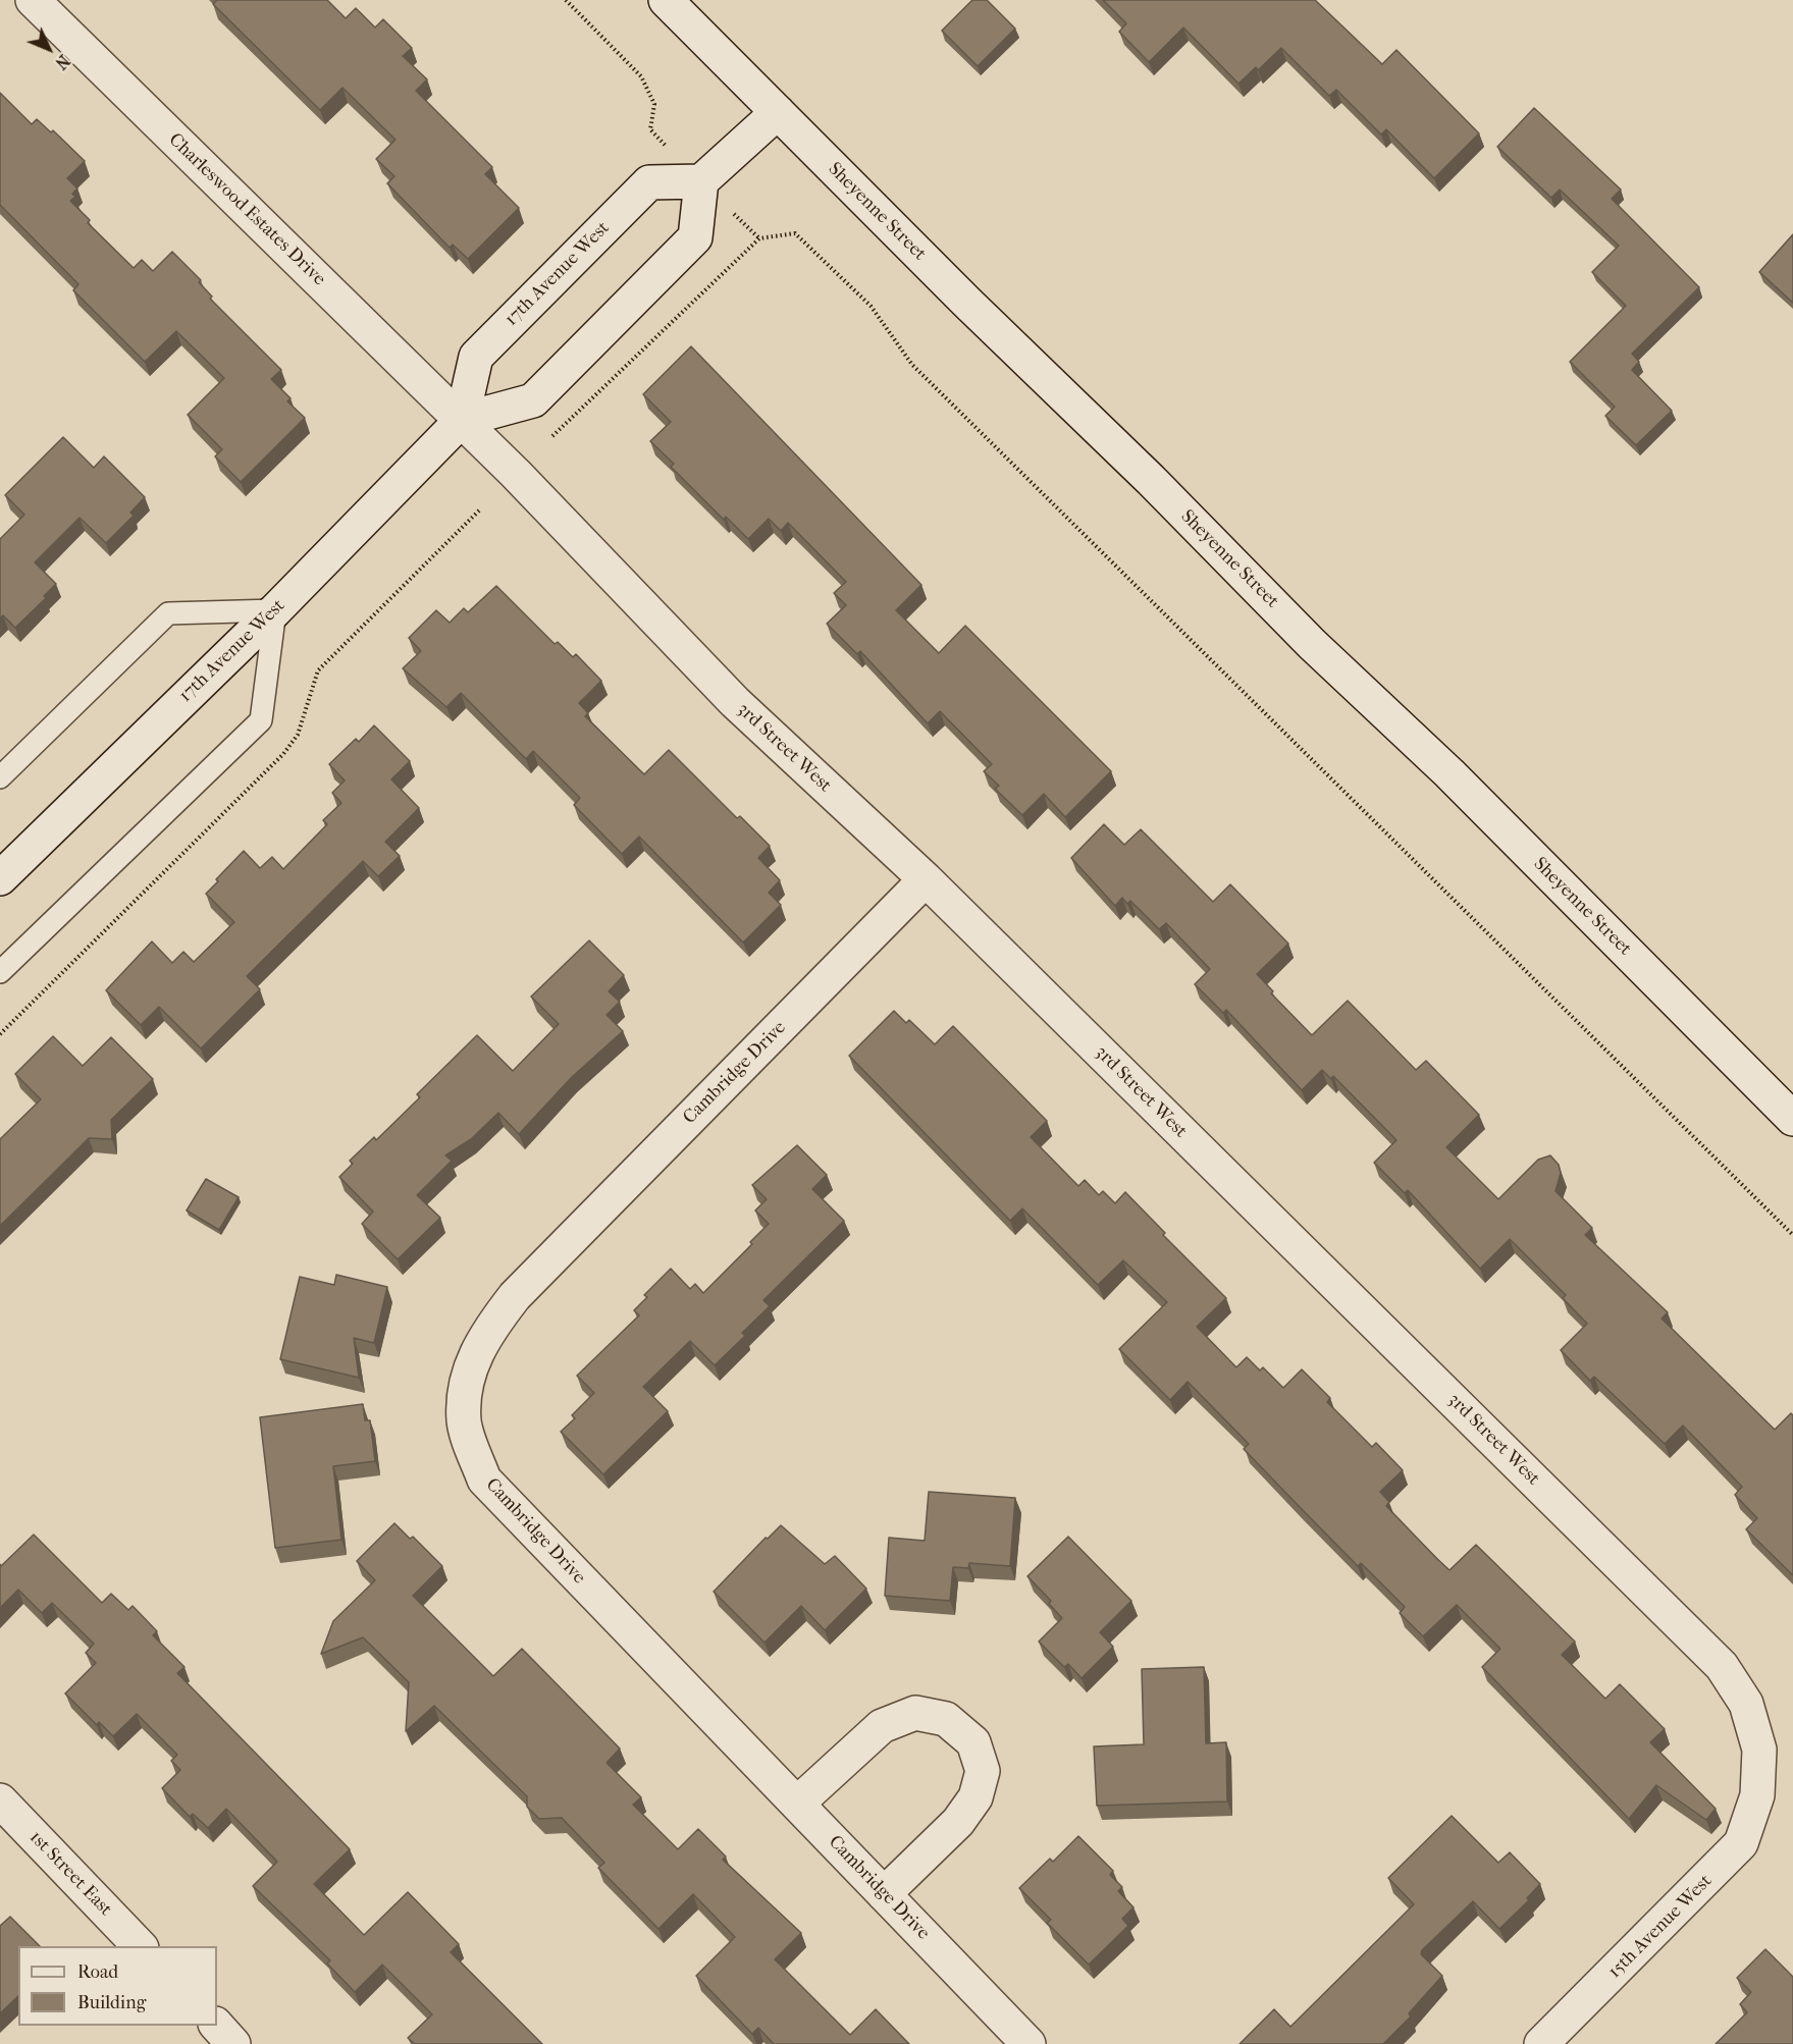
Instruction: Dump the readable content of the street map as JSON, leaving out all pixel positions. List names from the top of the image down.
{
  "streets": {
    "street": [
      "Charleswood Estates Drive",
      "Sheyenne Street",
      "17th Avenue West",
      "3rd Street West",
      "Cambridge Drive",
      "1st Street East",
      "15th Avenue West"
    ]
  },
  "crossings": [
    ["Charleswood Estates Drive", "17th Avenue West"],
    ["Charleswood Estates Drive", "3rd Street West"],
    ["17th Avenue West", "3rd Street West"],
    ["3rd Street West", "Cambridge Drive"],
    ["3rd Street West", "15th Avenue West"]
  ],
  "legend": ["Road", "Building"],
  "north": "bottom right"
}
